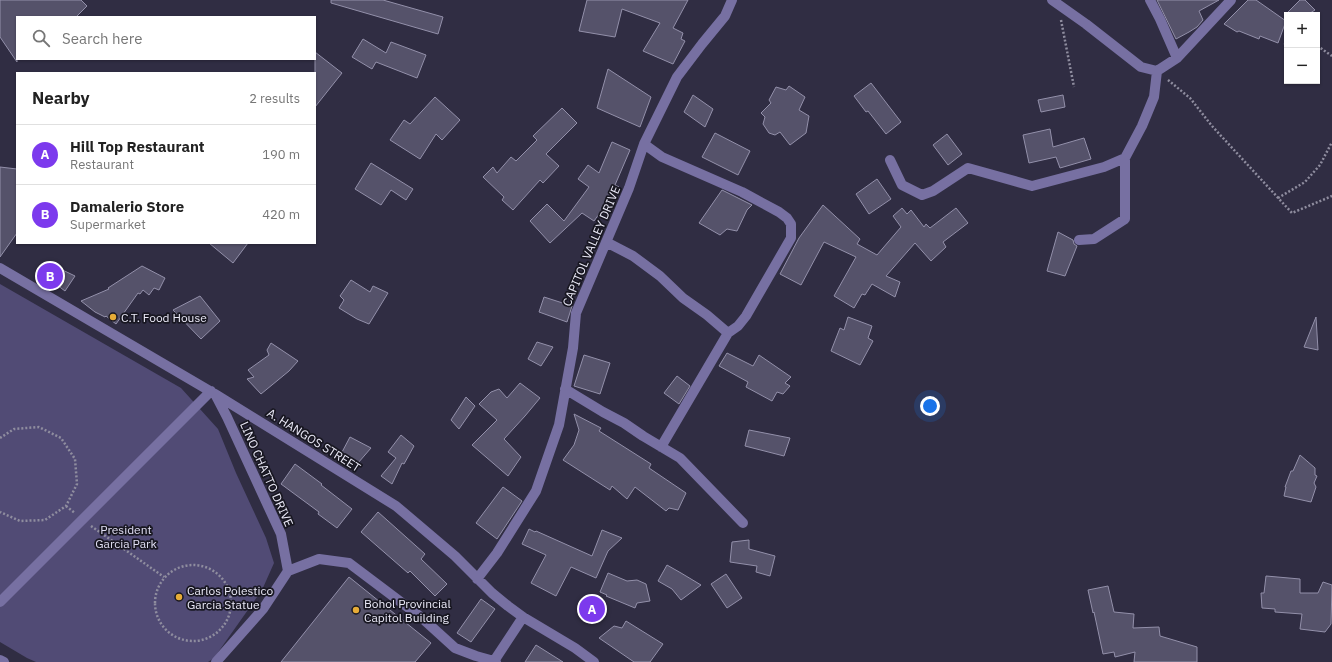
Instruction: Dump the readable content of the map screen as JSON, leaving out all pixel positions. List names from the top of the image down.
{
  "streets": {
    "street": ["CAPITOL VALLEY DRIVE", "A. HANGOS STREET", "LINO CHATTO DRIVE"]
  },
  "crossings": [
    ["CAPITOL VALLEY DRIVE", "A. HANGOS STREET"],
    ["A. HANGOS STREET", "LINO CHATTO DRIVE"]
  ],
  "parks": ["President Garcia Park"],
  "places": ["C.T. Food House", "Carlos Polestico Garcia Statue", "Bohol Provincial Capitol Building"],
  "page": {
    "map_buttons": ["+", "−"],
    "search": "Search here",
    "heading": ["Nearby", "2 results"],
    "list": [
      {
        "mark": "A",
        "name": "Hill Top Restaurant",
        "note": "Restaurant",
        "value": "190 m"
      },
      {
        "mark": "B",
        "name": "Damalerio Store",
        "note": "Supermarket",
        "value": "420 m"
      }
    ],
    "pins": ["B", "A"]
  }
}
